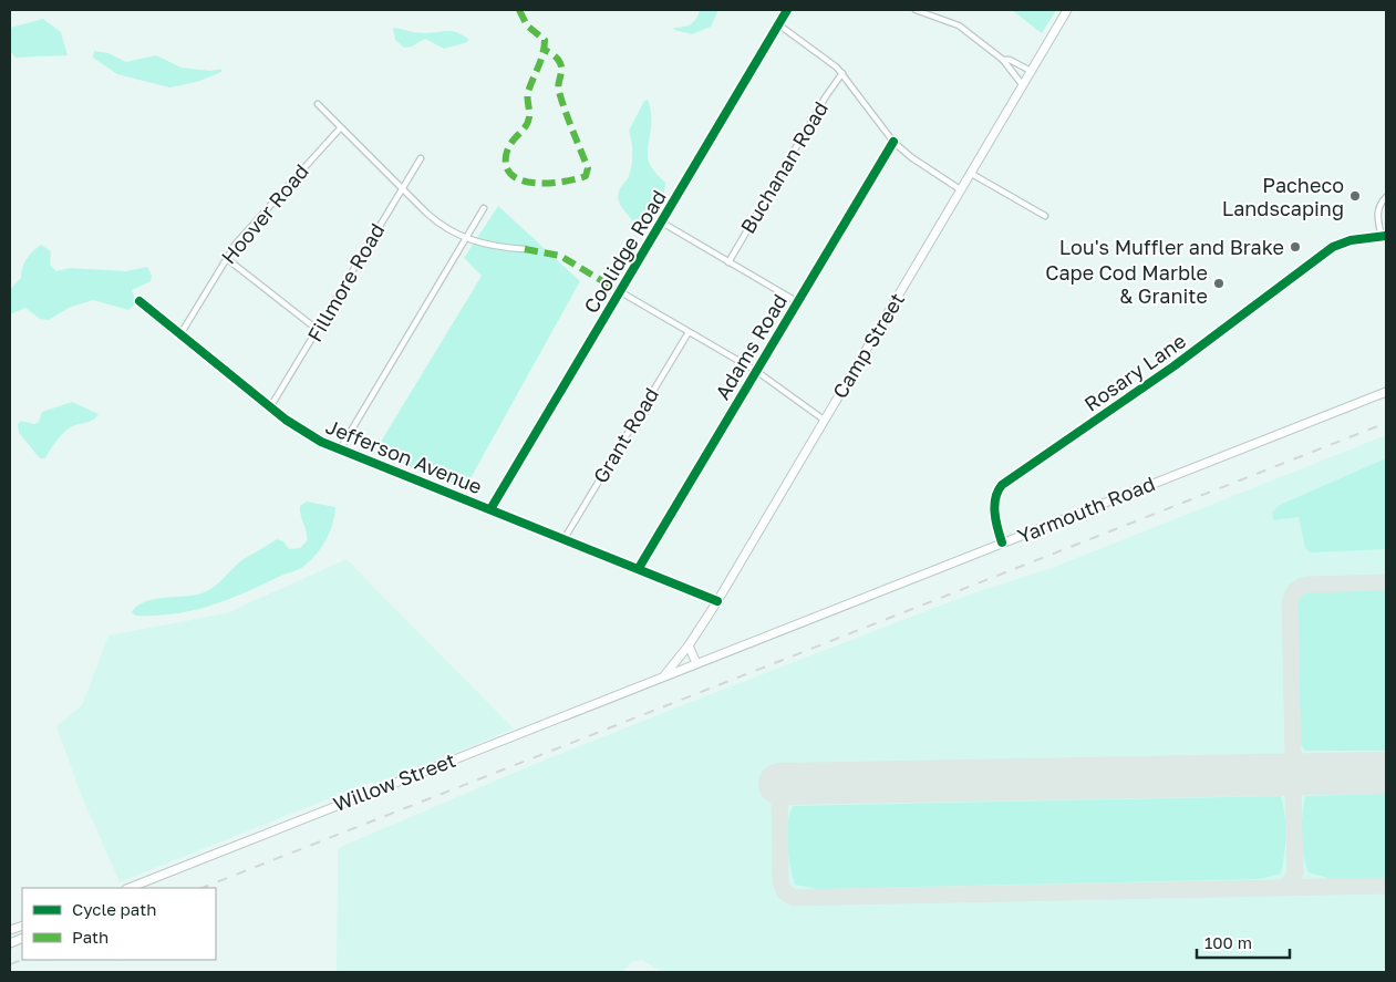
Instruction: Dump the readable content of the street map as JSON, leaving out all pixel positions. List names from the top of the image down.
{
  "streets": {
    "main road": ["Camp Street", "Yarmouth Road", "Willow Street"],
    "street": [
      "Buchanan Road",
      "Hoover Road",
      "Coolidge Road",
      "Fillmore Road",
      "Adams Road",
      "Rosary Lane",
      "Grant Road",
      "Jefferson Avenue"
    ]
  },
  "crossings": [
    ["Hoover Road", "Jefferson Avenue"],
    ["Coolidge Road", "Jefferson Avenue"],
    ["Fillmore Road", "Jefferson Avenue"],
    ["Camp Street", "Jefferson Avenue"],
    ["Camp Street", "Yarmouth Road"],
    ["Camp Street", "Willow Street"],
    ["Adams Road", "Jefferson Avenue"],
    ["Rosary Lane", "Yarmouth Road"],
    ["Grant Road", "Jefferson Avenue"],
    ["Yarmouth Road", "Willow Street"]
  ],
  "places": ["Pacheco Landscaping", "Lou's Muffler and Brake", "Cape Cod Marble & Granite"],
  "legend": ["Cycle path", "Path"],
  "scale_bar": "100 m"
}
